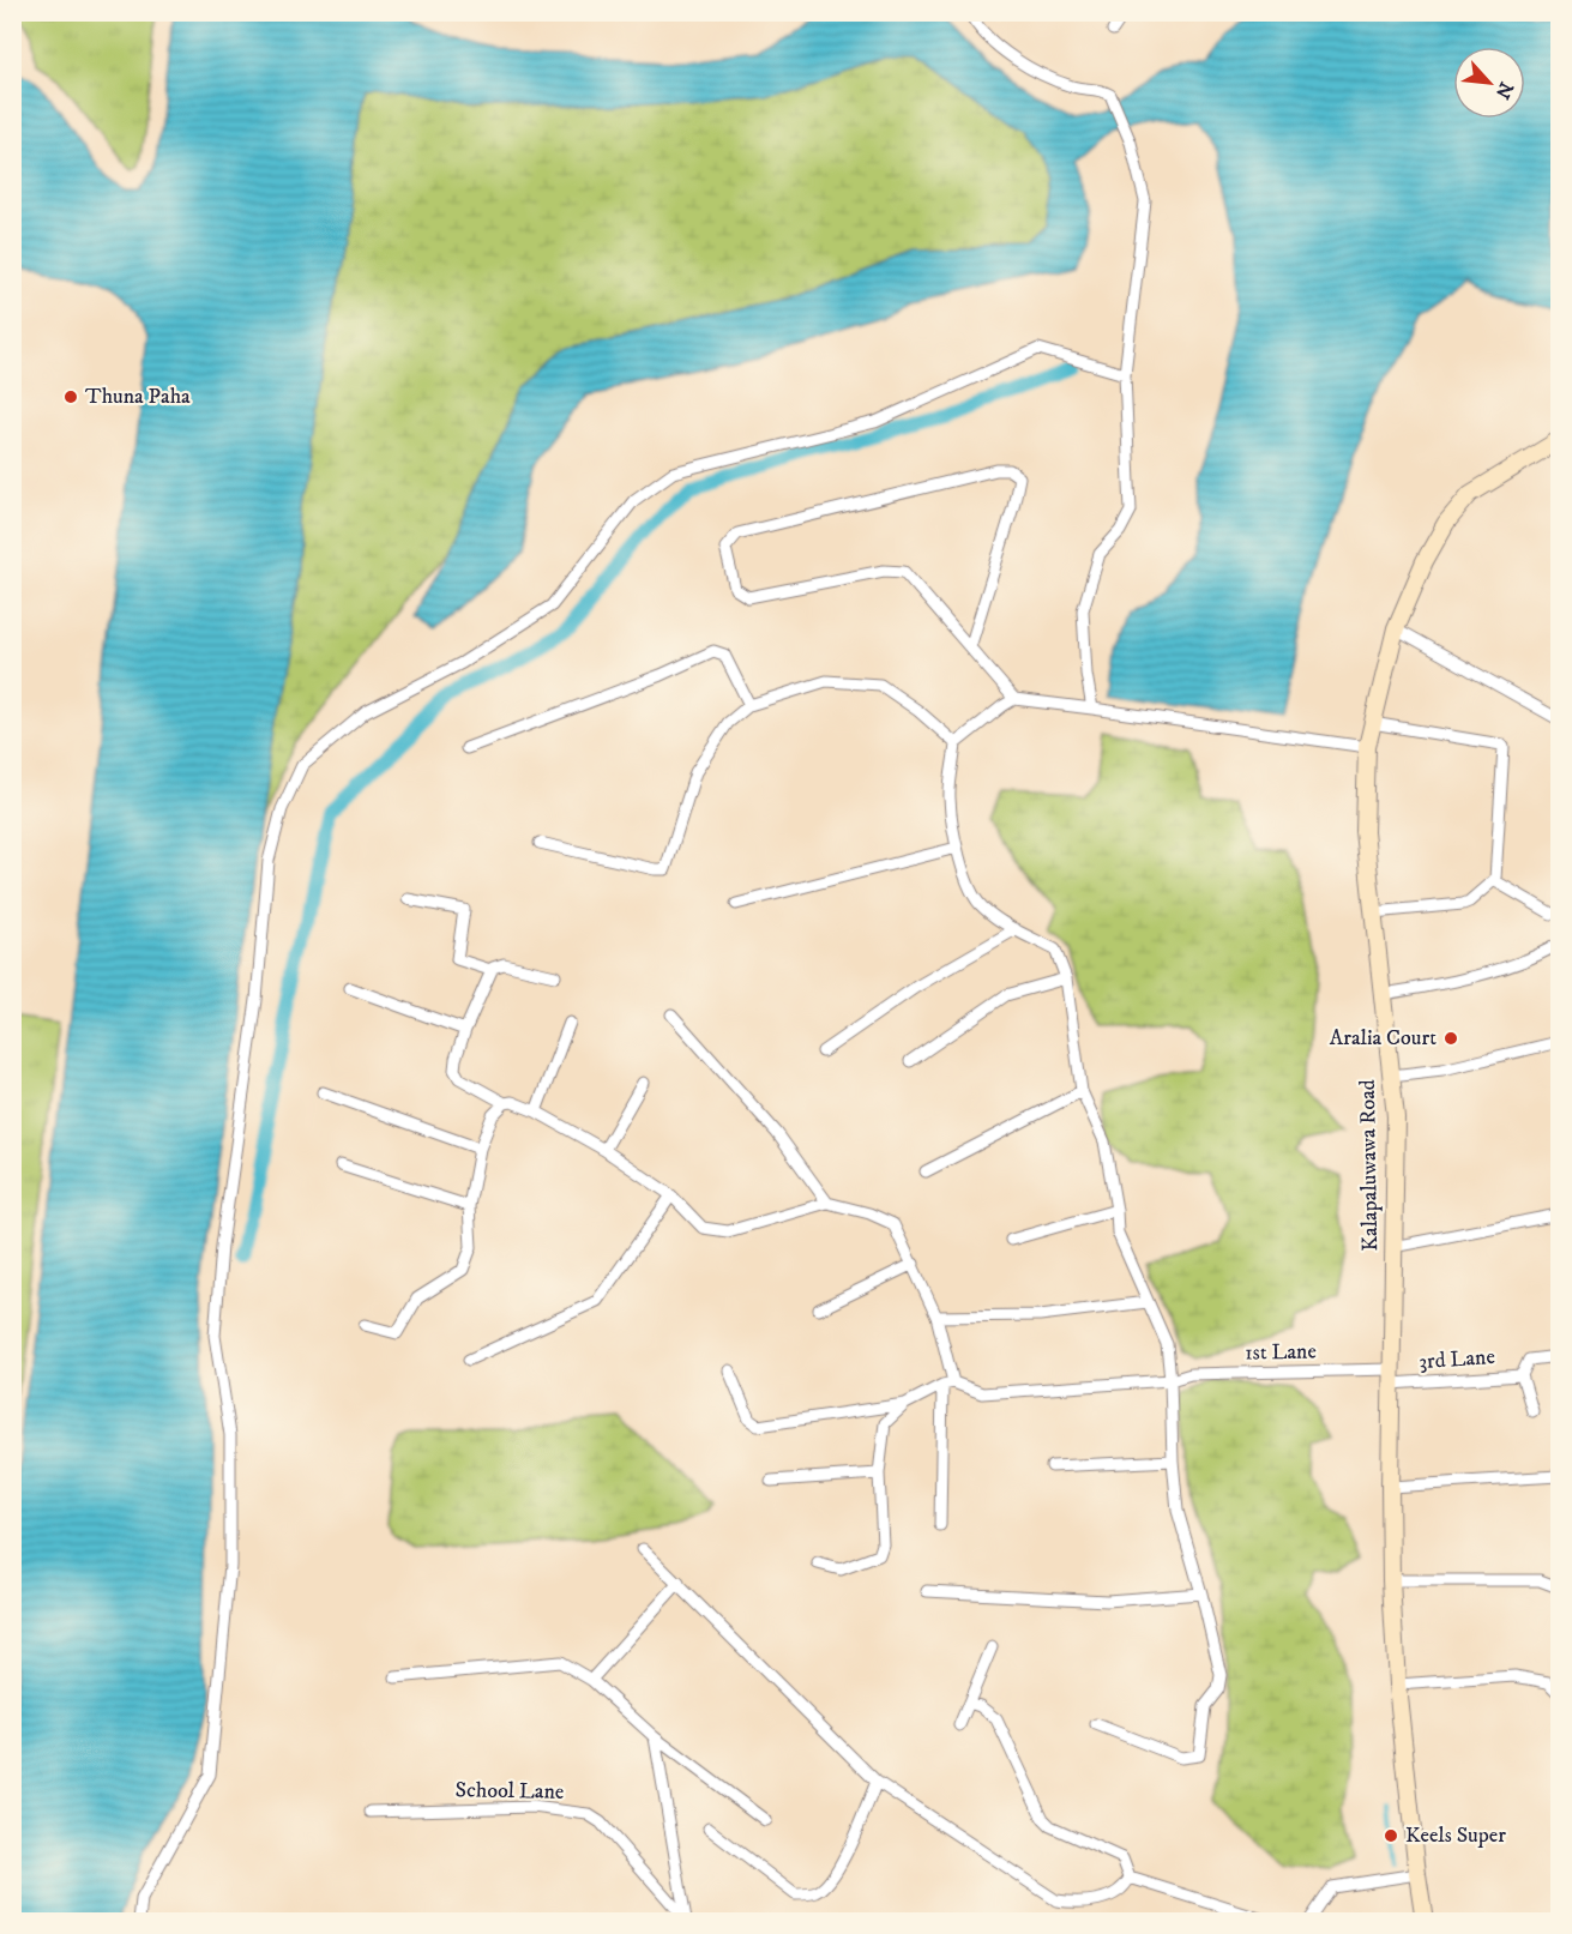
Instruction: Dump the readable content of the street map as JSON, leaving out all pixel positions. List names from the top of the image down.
{
  "streets": {
    "street": [
      "Kalapaluwawa Road",
      "1st Lane",
      "3rd Lane",
      "School Lane"
    ]
  },
  "crossings": [
    ["Kalapaluwawa Road", "1st Lane"],
    ["Kalapaluwawa Road", "3rd Lane"],
    ["1st Lane", "3rd Lane"]
  ],
  "places": ["Thuna Paha", "Aralia Court", "Keels Super"],
  "north": "bottom right"
}
